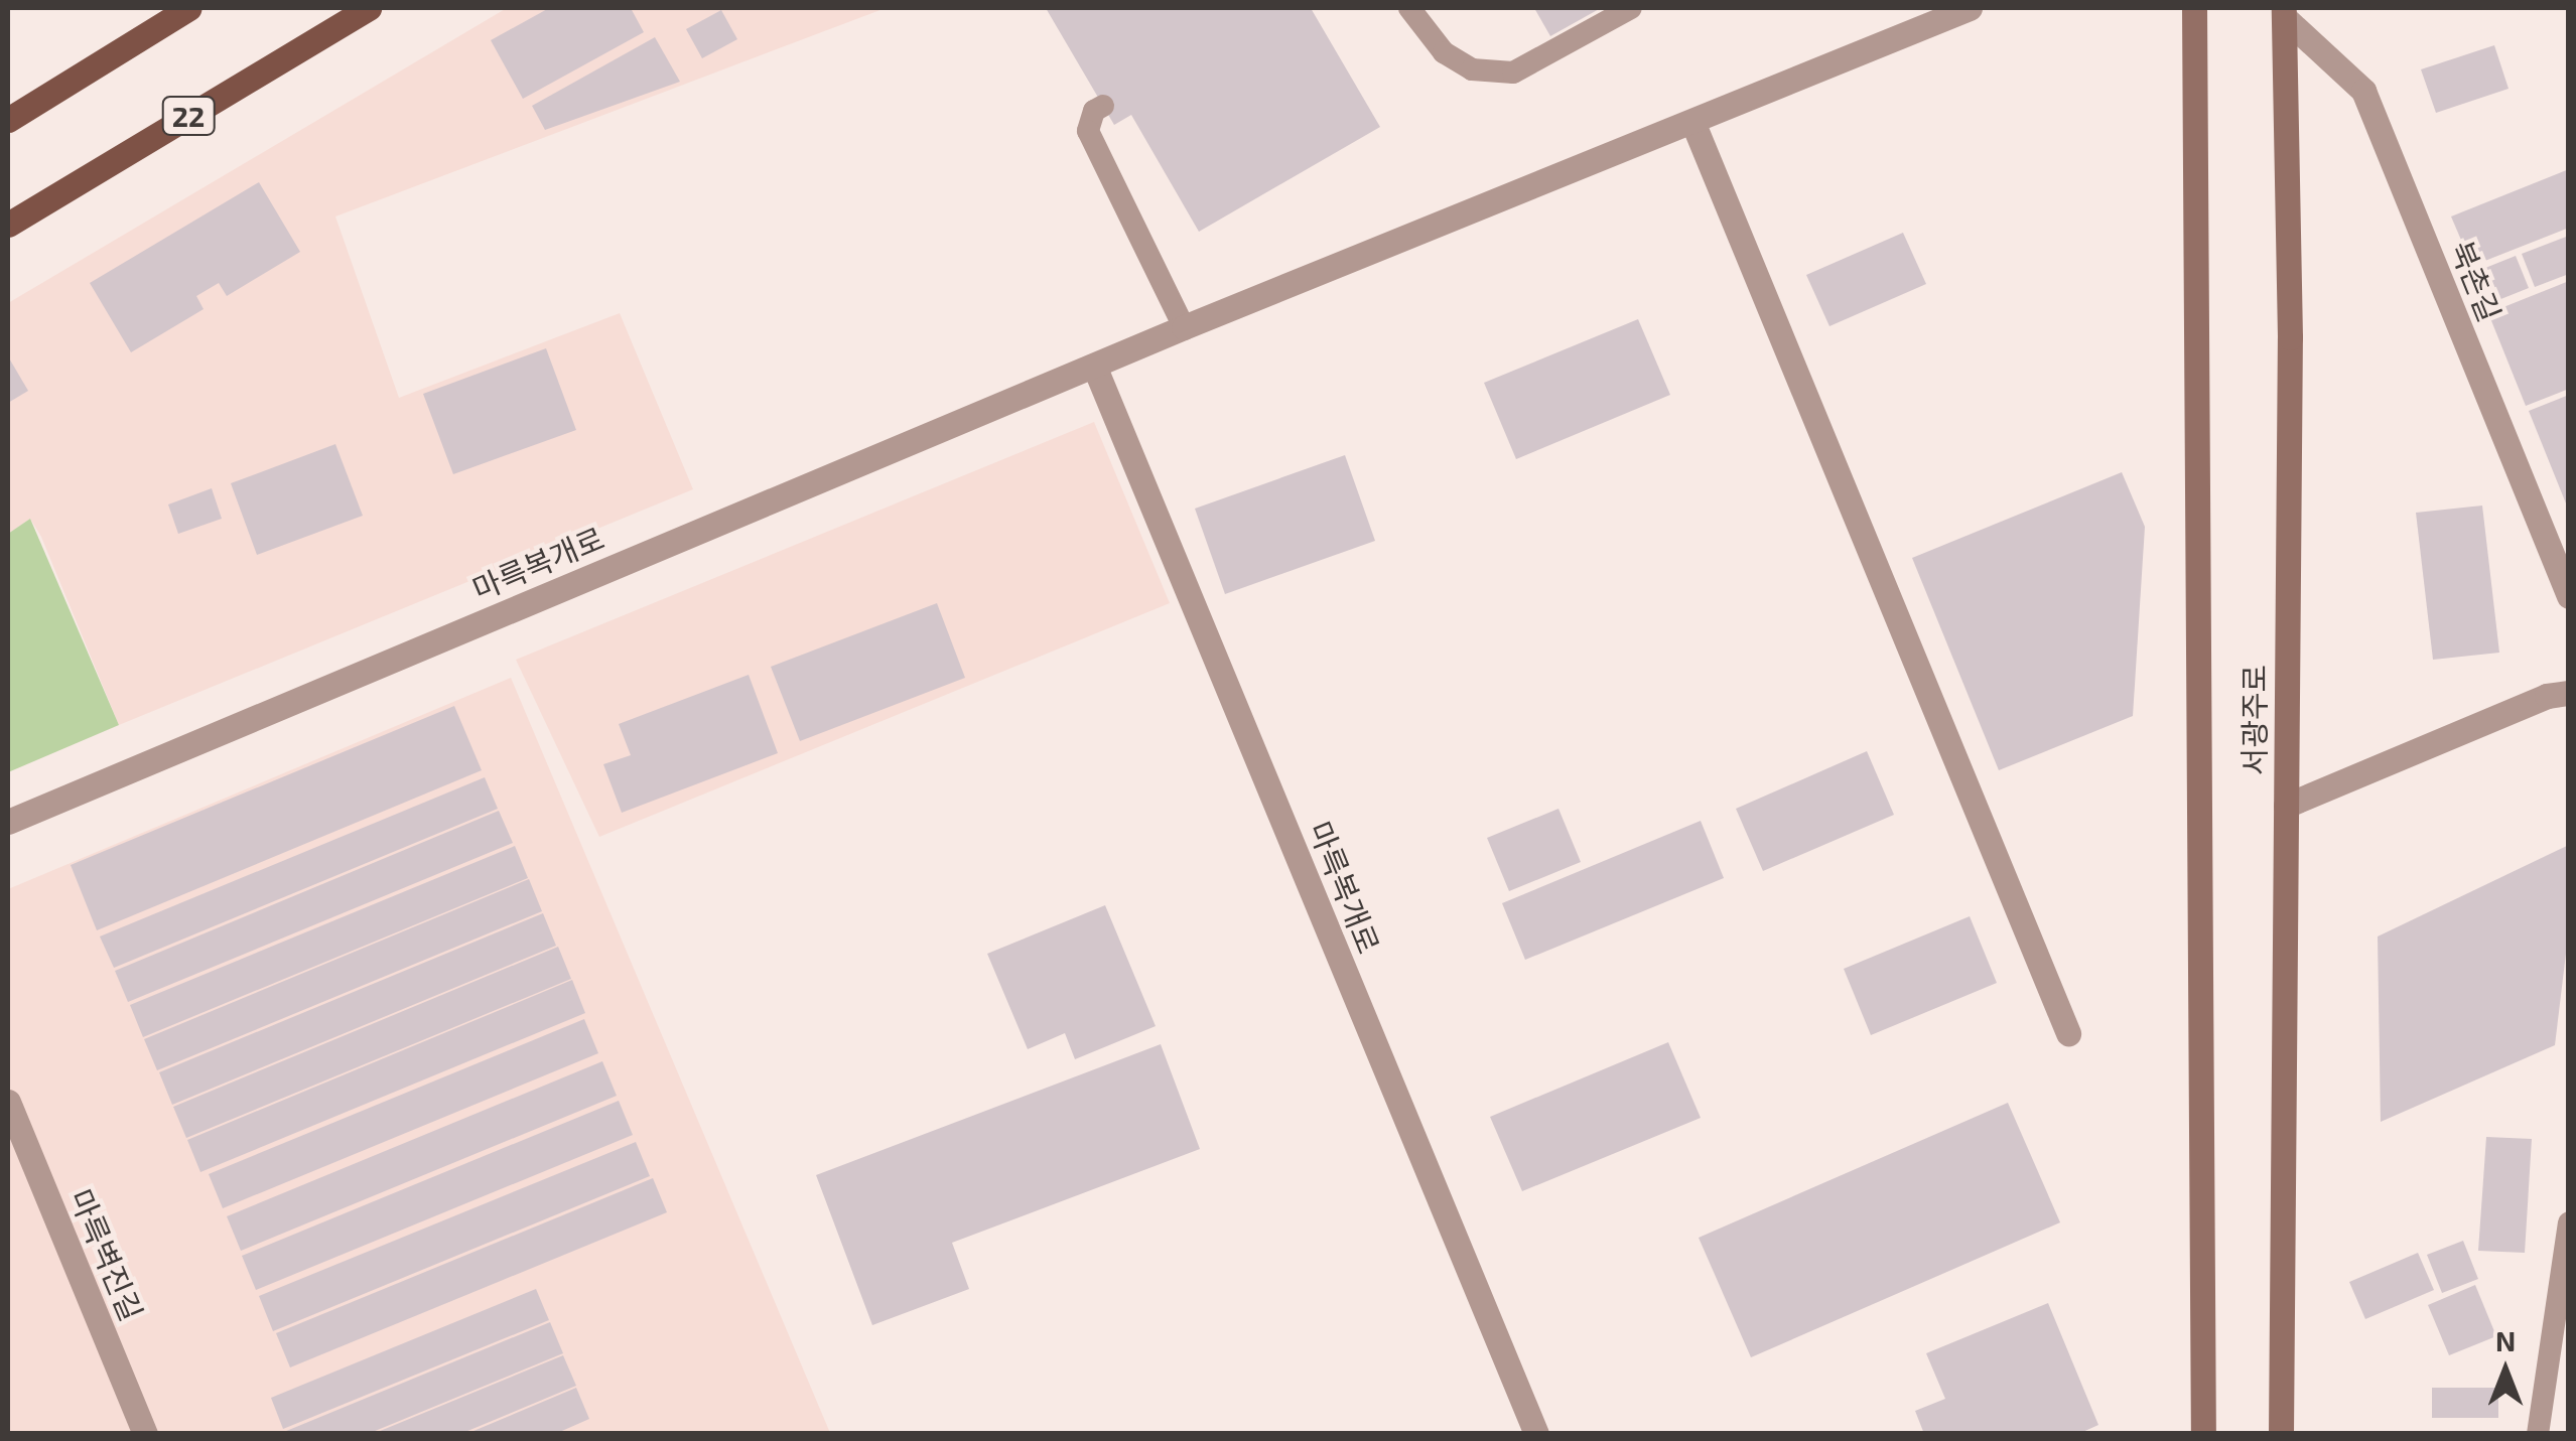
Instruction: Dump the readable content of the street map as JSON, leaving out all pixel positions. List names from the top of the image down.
{
  "streets": {
    "main road": ["22"],
    "street": [
      "북촌길",
      "마륵복개로",
      "서광주로",
      "마륵벽진길"
    ]
  },
  "crossings": [
    ["북촌길", "서광주로"]
  ],
  "north": "top"
}
